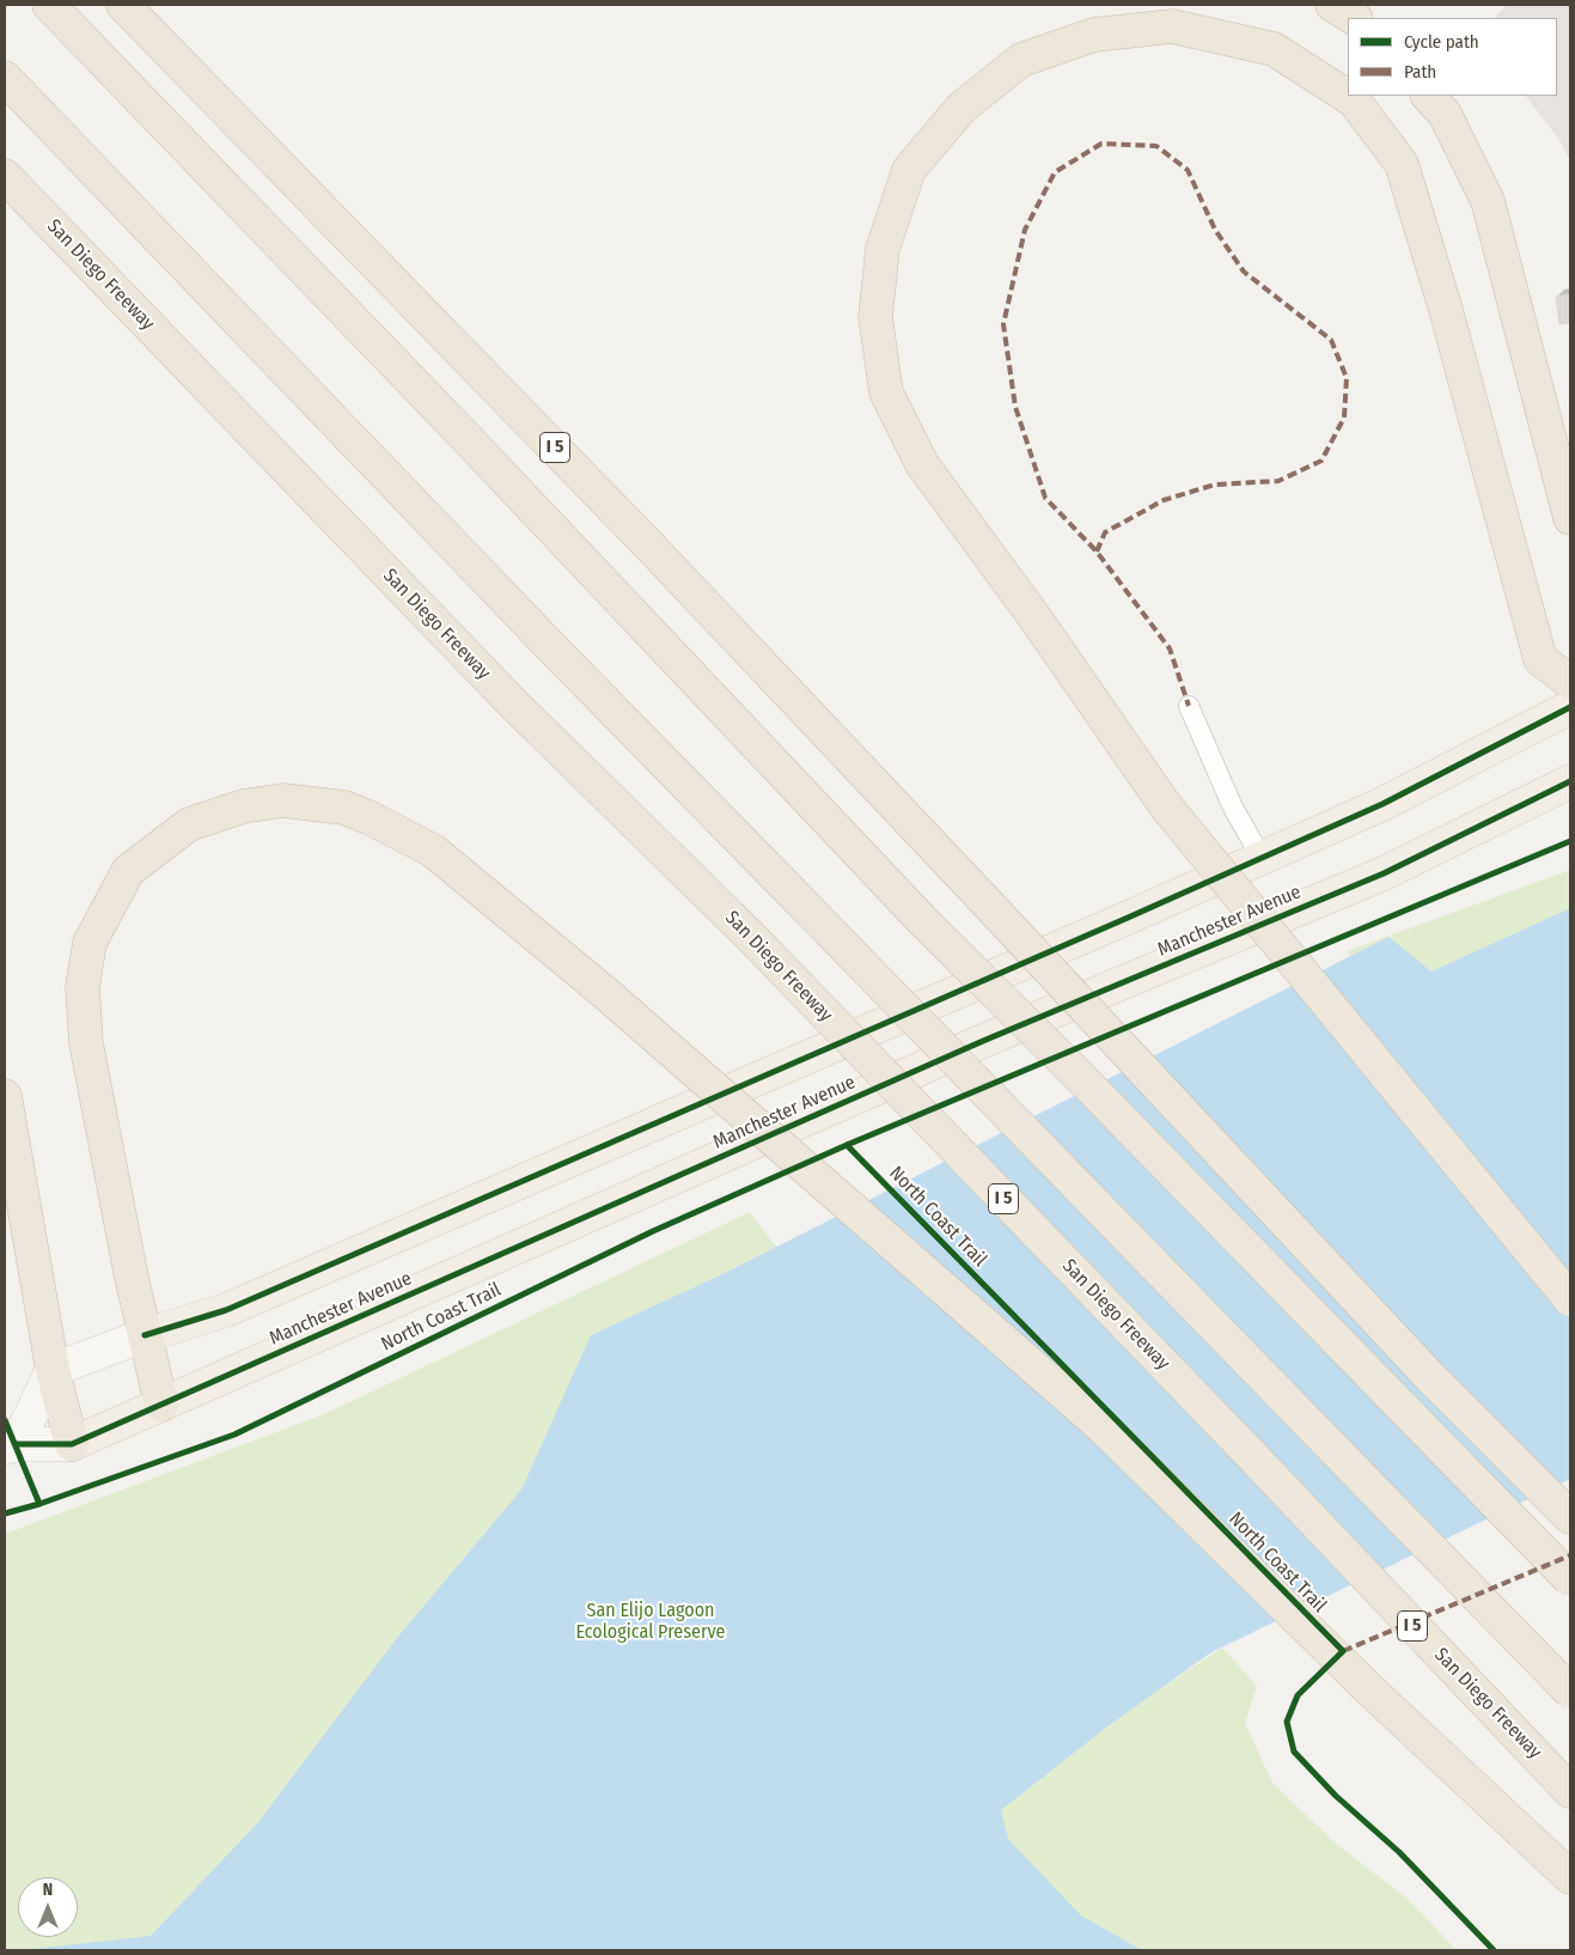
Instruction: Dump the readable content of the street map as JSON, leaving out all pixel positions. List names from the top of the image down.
{
  "streets": {
    "highway": ["San Diego Freeway", "I 5"],
    "main road": ["Manchester Avenue"],
    "cycle path": ["North Coast Trail"]
  },
  "parks": ["San Elijo Lagoon Ecological Preserve"],
  "legend": ["Cycle path", "Path"],
  "north": "top"
}
